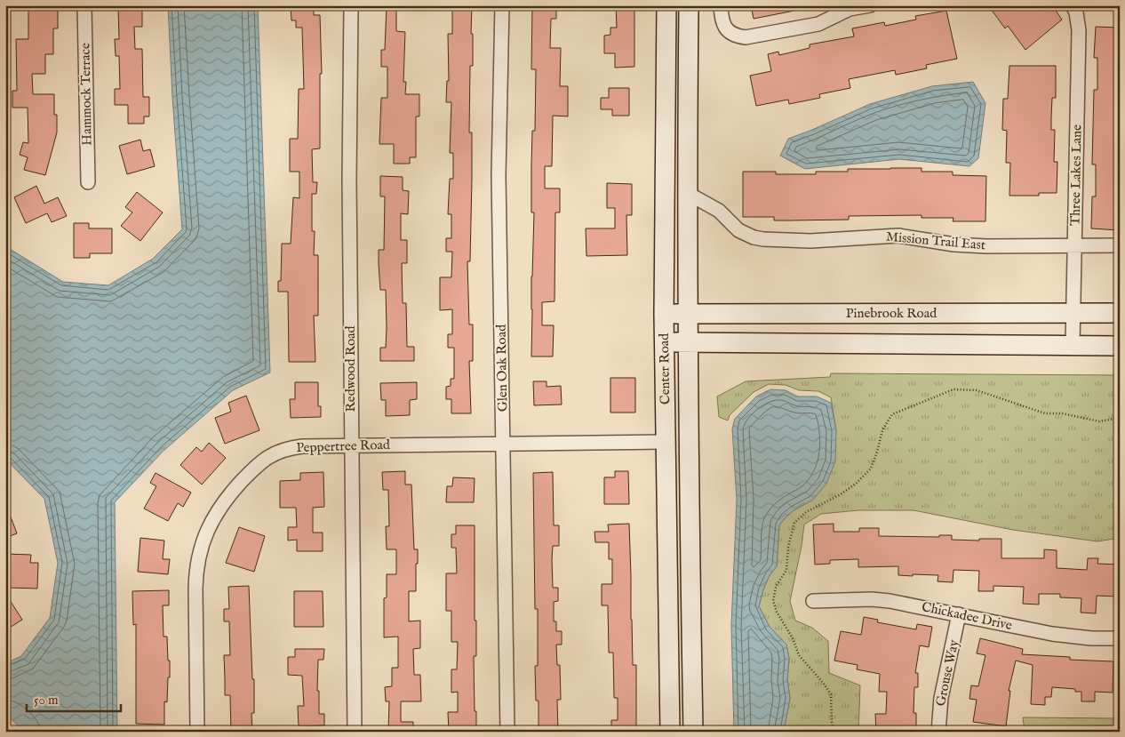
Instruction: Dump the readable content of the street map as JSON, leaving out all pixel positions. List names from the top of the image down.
{
  "streets": {
    "street": [
      "Hammock Terrace",
      "Three Lakes Lane",
      "Mission Trail East",
      "Pinebrook Road",
      "Glen Oak Road",
      "Redwood Road",
      "Center Road",
      "Peppertree Road",
      "Chickadee Drive",
      "Grouse Way"
    ]
  },
  "crossings": [
    ["Three Lakes Lane", "Mission Trail East"],
    ["Three Lakes Lane", "Pinebrook Road"],
    ["Mission Trail East", "Center Road"],
    ["Pinebrook Road", "Center Road"],
    ["Glen Oak Road", "Peppertree Road"],
    ["Redwood Road", "Peppertree Road"],
    ["Center Road", "Peppertree Road"],
    ["Chickadee Drive", "Grouse Way"]
  ],
  "scale_bar": "50 m"
}
